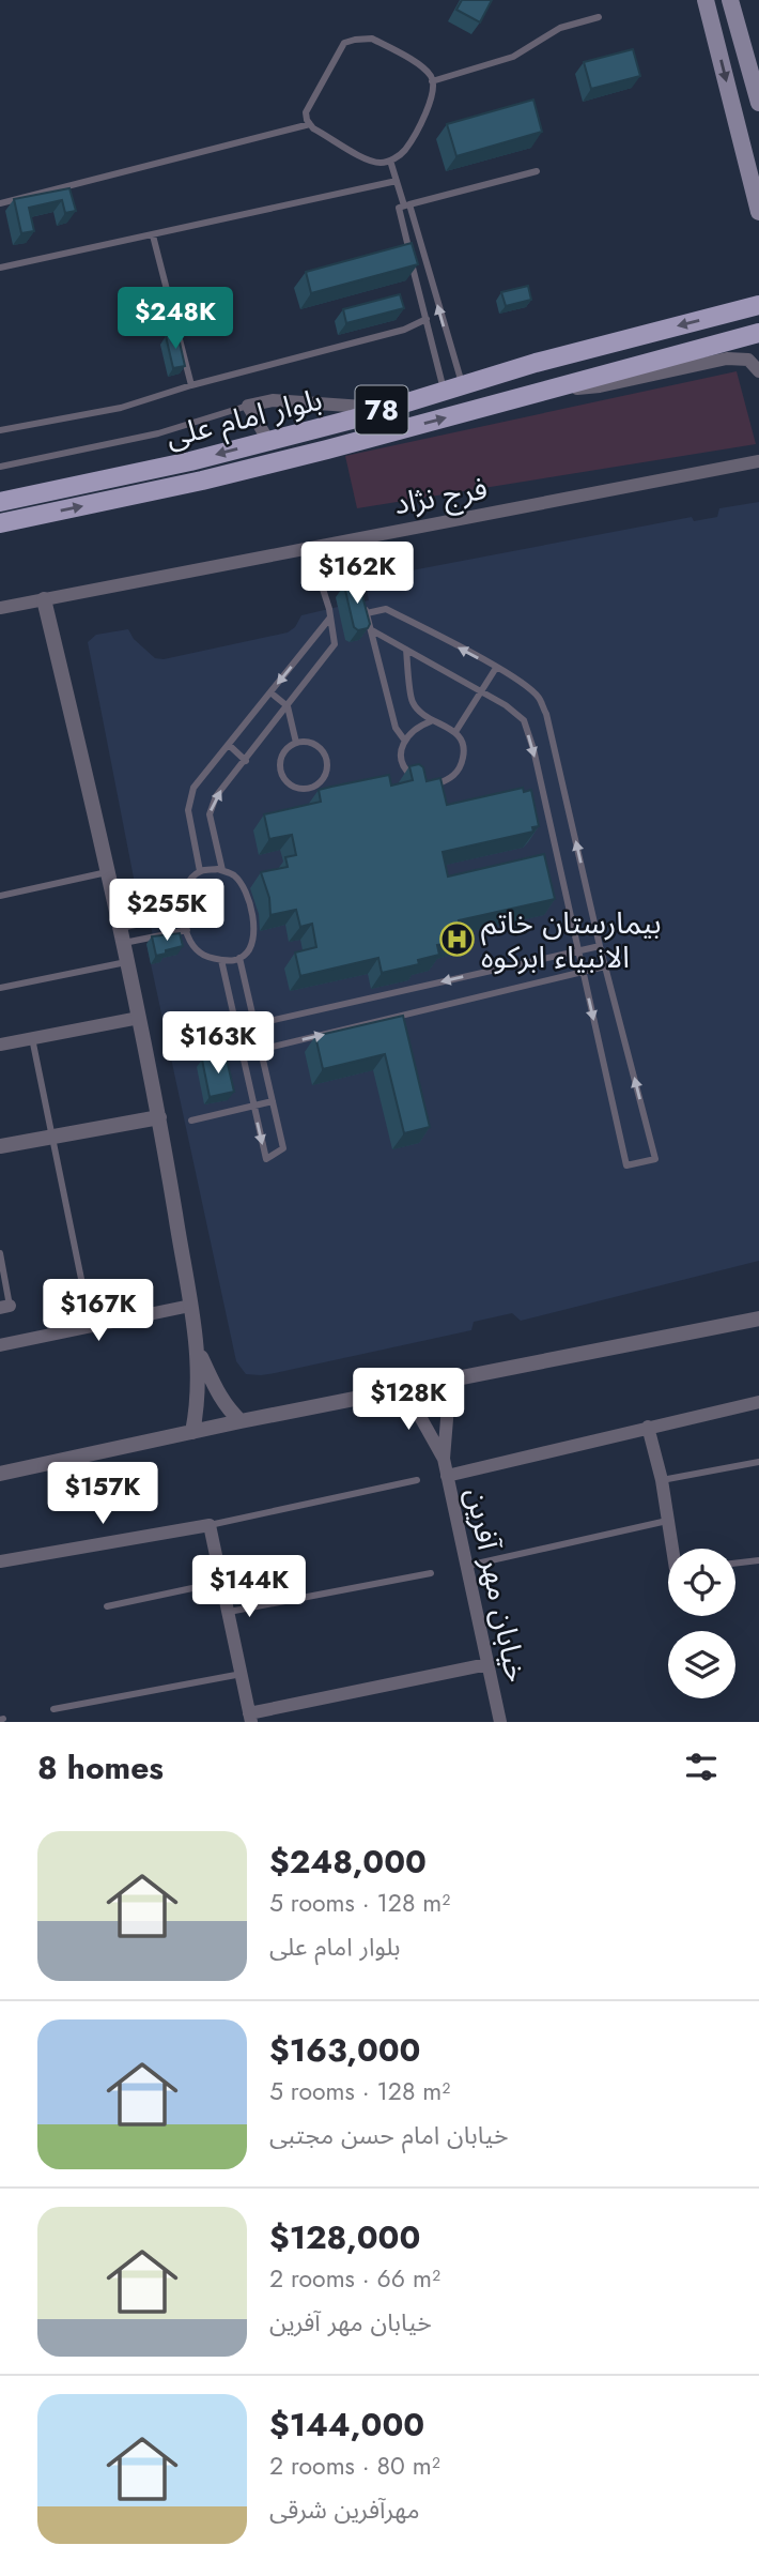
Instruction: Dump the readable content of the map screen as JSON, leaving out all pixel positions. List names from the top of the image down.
{
  "streets": {
    "main road": ["78", "بلوار امام علی"],
    "street": ["فرج نژاد", "خیابان مهر آفرین"]
  },
  "places": {
    "hospital": ["بیمارستان خاتم الانبیاء ابرکوه"]
  },
  "page": {
    "price": [
      "$248K",
      "$162K",
      "$255K",
      "$163K",
      "$167K",
      "$128K",
      "$157K",
      "$144K"
    ],
    "heading": "8 homes",
    "list": [
      {
        "name": "$248,000",
        "note": "5 rooms · 128 m² · بلوار امام علی"
      },
      {
        "name": "$163,000",
        "note": "5 rooms · 128 m² · خیابان امام حسن مجتبی"
      },
      {
        "name": "$128,000",
        "note": "2 rooms · 66 m² · خیابان مهر آفرین"
      },
      {
        "name": "$144,000",
        "note": "2 rooms · 80 m² · مهرآفرین شرقی"
      }
    ]
  }
}
